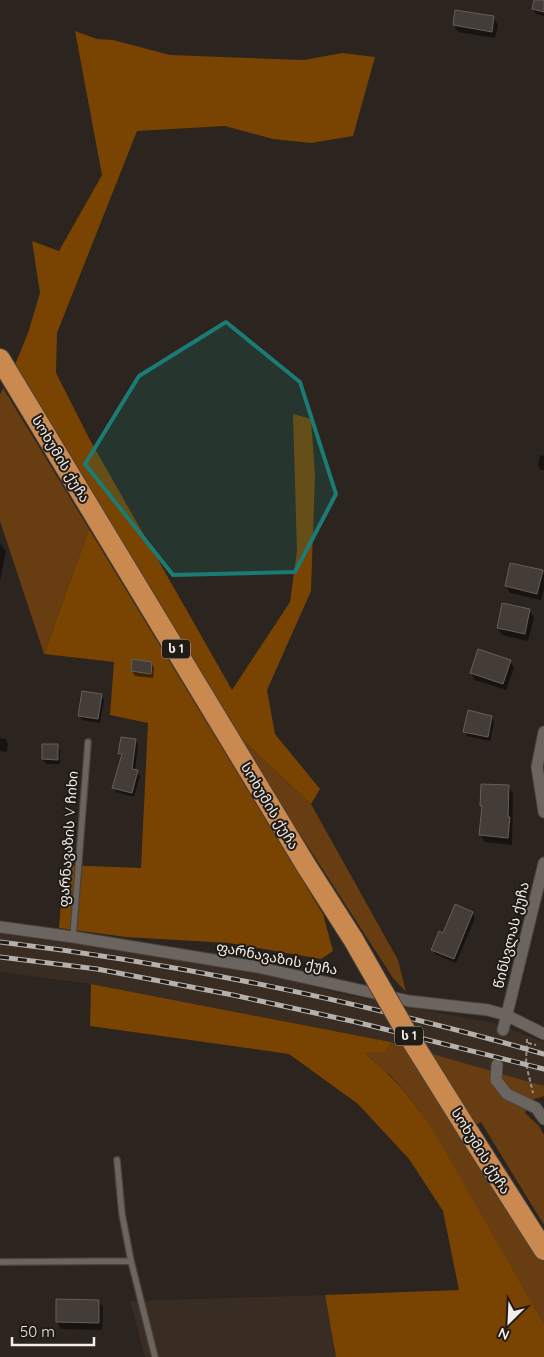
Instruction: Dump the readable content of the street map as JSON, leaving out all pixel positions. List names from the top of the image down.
{
  "streets": {
    "highway": ["სოხუმის ქუჩა", "ს 1"],
    "street": ["წინსვლას ქუჩა", "ფარნავაზის ქუჩა"],
    "lane": ["ფარნავაზის V ჩიხი"]
  },
  "crossings": [
    ["ფარნავაზის V ჩიხი", "ფარნავაზის ქუჩა"],
    ["წინსვლას ქუჩა", "ფარნავაზის ქუჩა"]
  ],
  "scale_bar": "50 m",
  "north": "bottom left"
}
